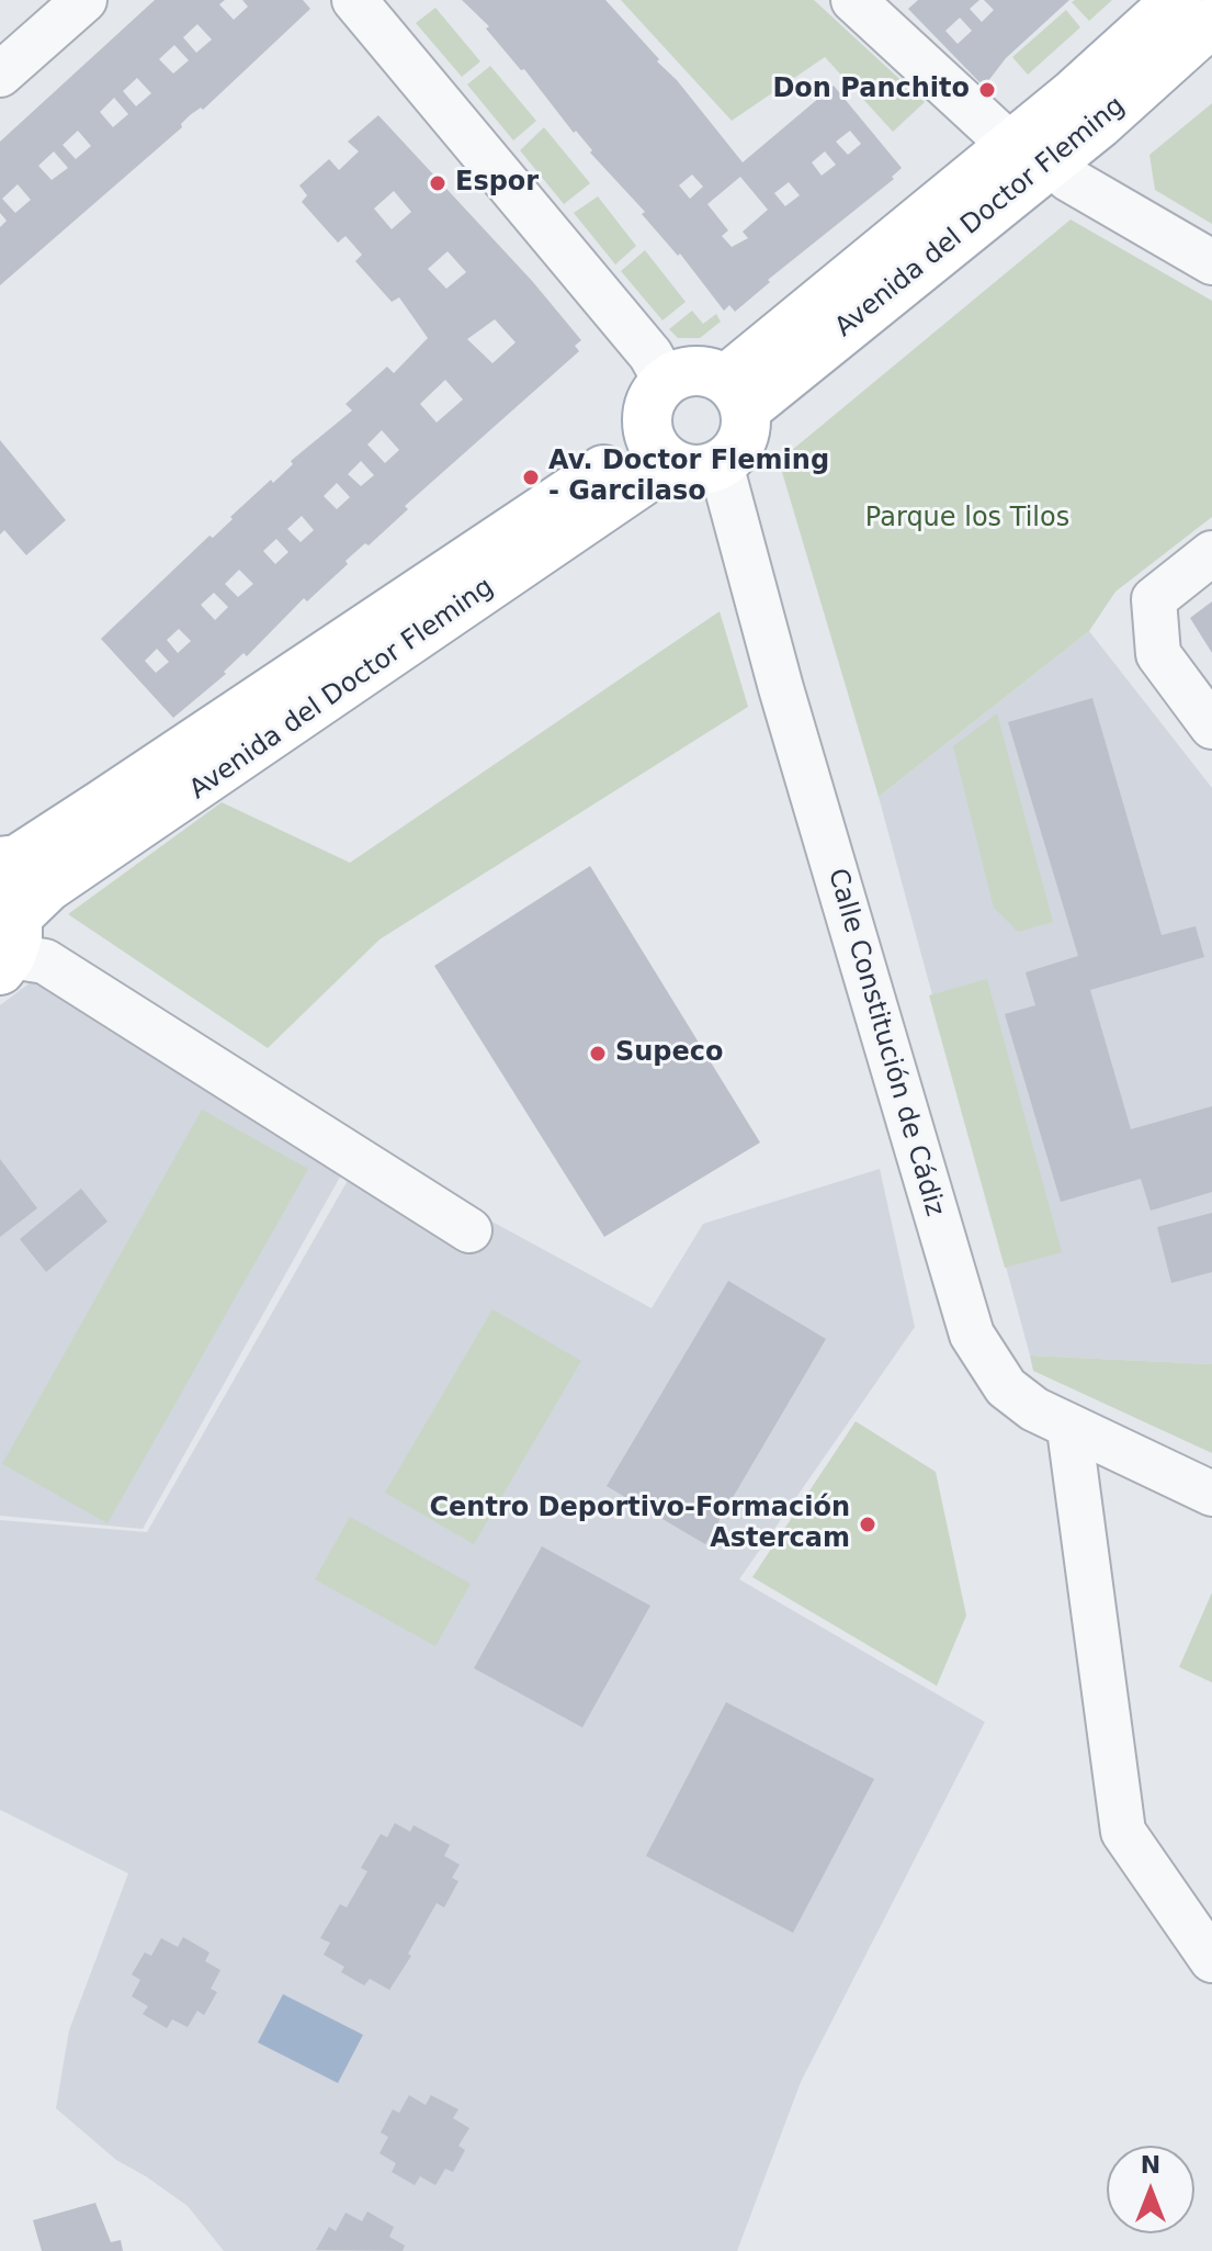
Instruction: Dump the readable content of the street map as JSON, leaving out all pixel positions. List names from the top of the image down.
{
  "streets": {
    "main road": ["Avenida del Doctor Fleming"],
    "street": ["Calle Constitución de Cádiz"]
  },
  "crossings": [
    ["Avenida del Doctor Fleming", "Calle Constitución de Cádiz"]
  ],
  "parks": ["Parque los Tilos"],
  "places": [
    "Don Panchito",
    "Espor",
    "Av. Doctor Fleming - Garcilaso",
    "Supeco",
    "Centro Deportivo-Formación Astercam"
  ],
  "north": "top"
}
